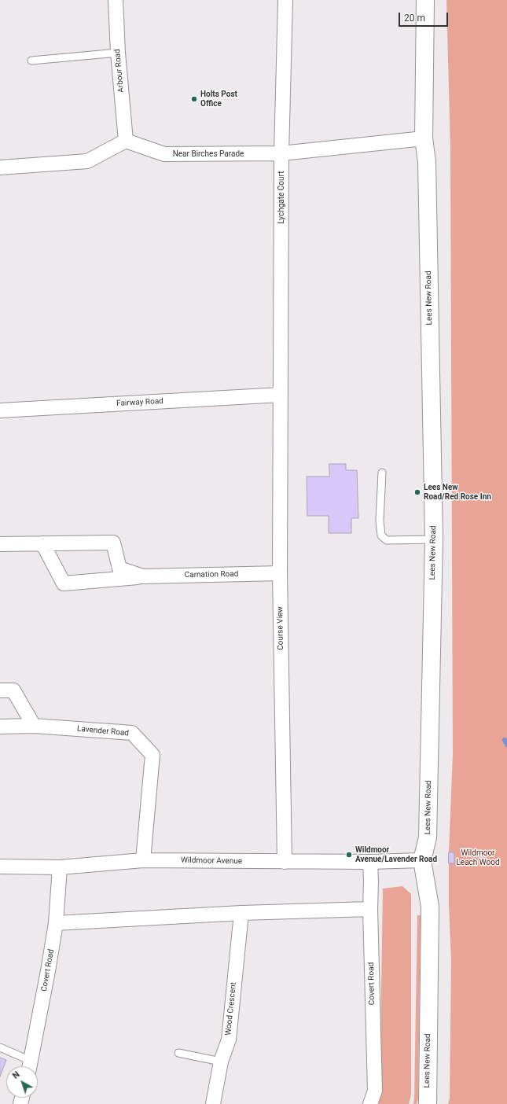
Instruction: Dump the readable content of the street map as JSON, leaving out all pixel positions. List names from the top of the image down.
{
  "streets": {
    "street": [
      "Arbour Road",
      "Near Birches Parade",
      "Lychgate Court",
      "Lees New Road",
      "Fairway Road",
      "Carnation Road",
      "Course View",
      "Lavender Road",
      "Wildmoor Avenue",
      "Covert Road",
      "Wood Crescent"
    ]
  },
  "crossings": [
    ["Arbour Road", "Near Birches Parade"],
    ["Near Birches Parade", "Lychgate Court"],
    ["Near Birches Parade", "Lees New Road"],
    ["Lychgate Court", "Fairway Road"],
    ["Lychgate Court", "Course View"],
    ["Lees New Road", "Wildmoor Avenue"],
    ["Fairway Road", "Course View"],
    ["Carnation Road", "Course View"],
    ["Course View", "Wildmoor Avenue"],
    ["Lavender Road", "Wildmoor Avenue"],
    ["Wildmoor Avenue", "Covert Road"]
  ],
  "parks": ["Wildmoor Leach Wood"],
  "places": ["Holts Post Office", "Lees New Road/Red Rose Inn", "Wildmoor Avenue/Lavender Road"],
  "scale_bar": "20 m",
  "north": "top left"
}
